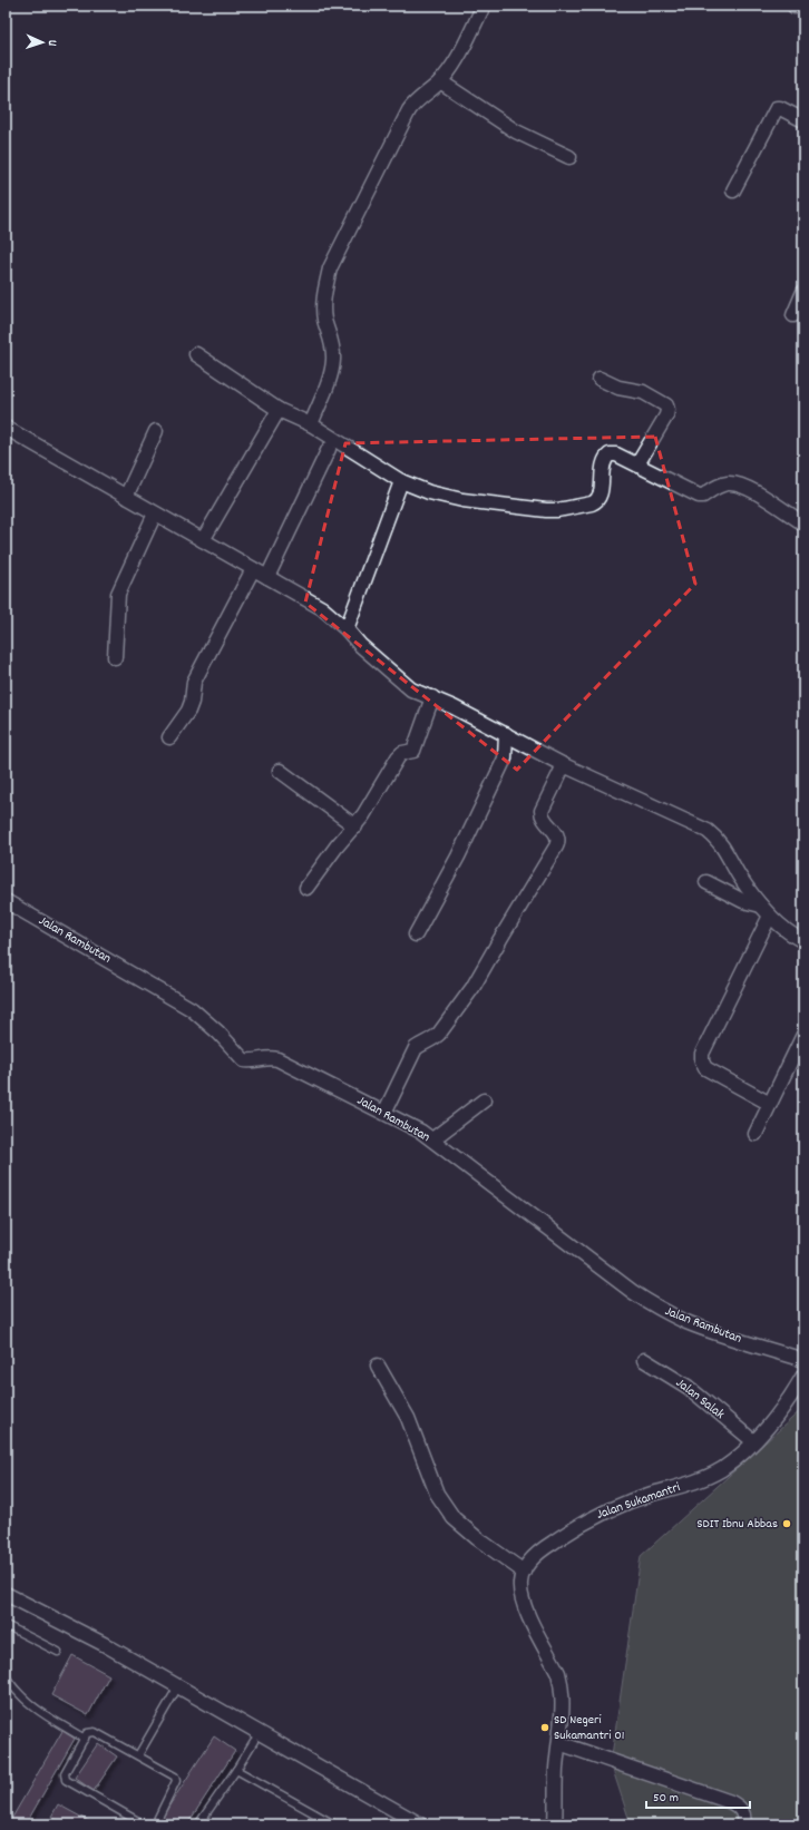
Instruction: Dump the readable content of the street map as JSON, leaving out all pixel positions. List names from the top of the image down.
{
  "streets": {
    "street": ["Jalan Rambutan", "Jalan Salak", "Jalan Sukamantri"]
  },
  "crossings": [
    ["Jalan Salak", "Jalan Sukamantri"]
  ],
  "places": ["SDIT Ibnu Abbas", "SD Negeri Sukamantri 01"],
  "scale_bar": "50 m",
  "north": "right"
}
